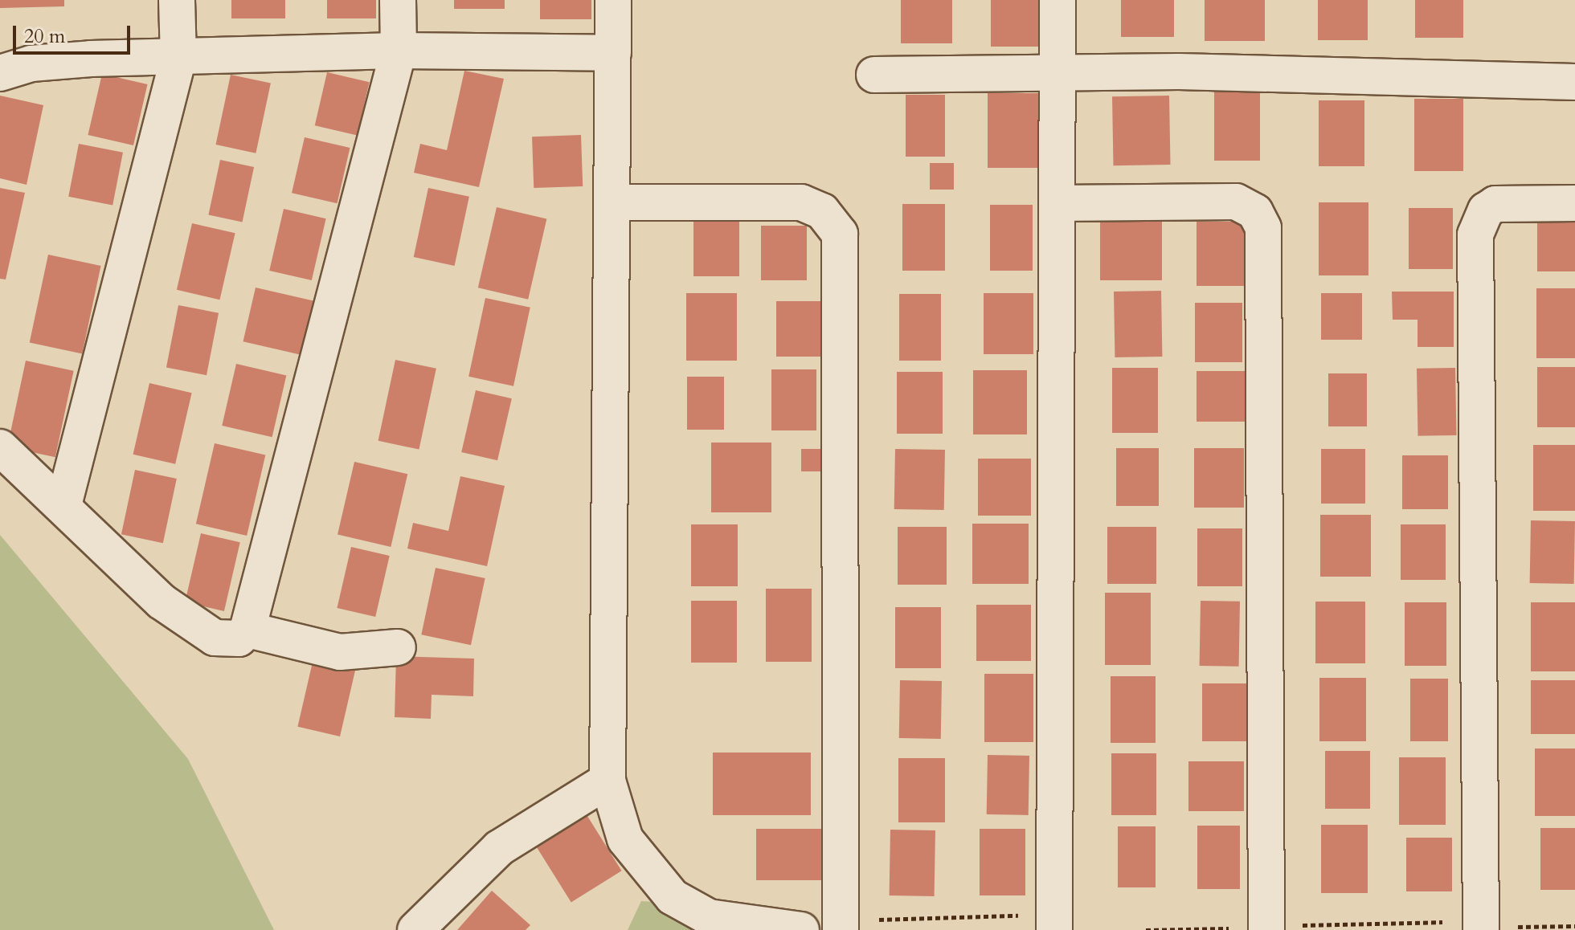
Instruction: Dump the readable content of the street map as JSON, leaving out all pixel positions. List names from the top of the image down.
{
  "scale_bar": "20 m"
}
